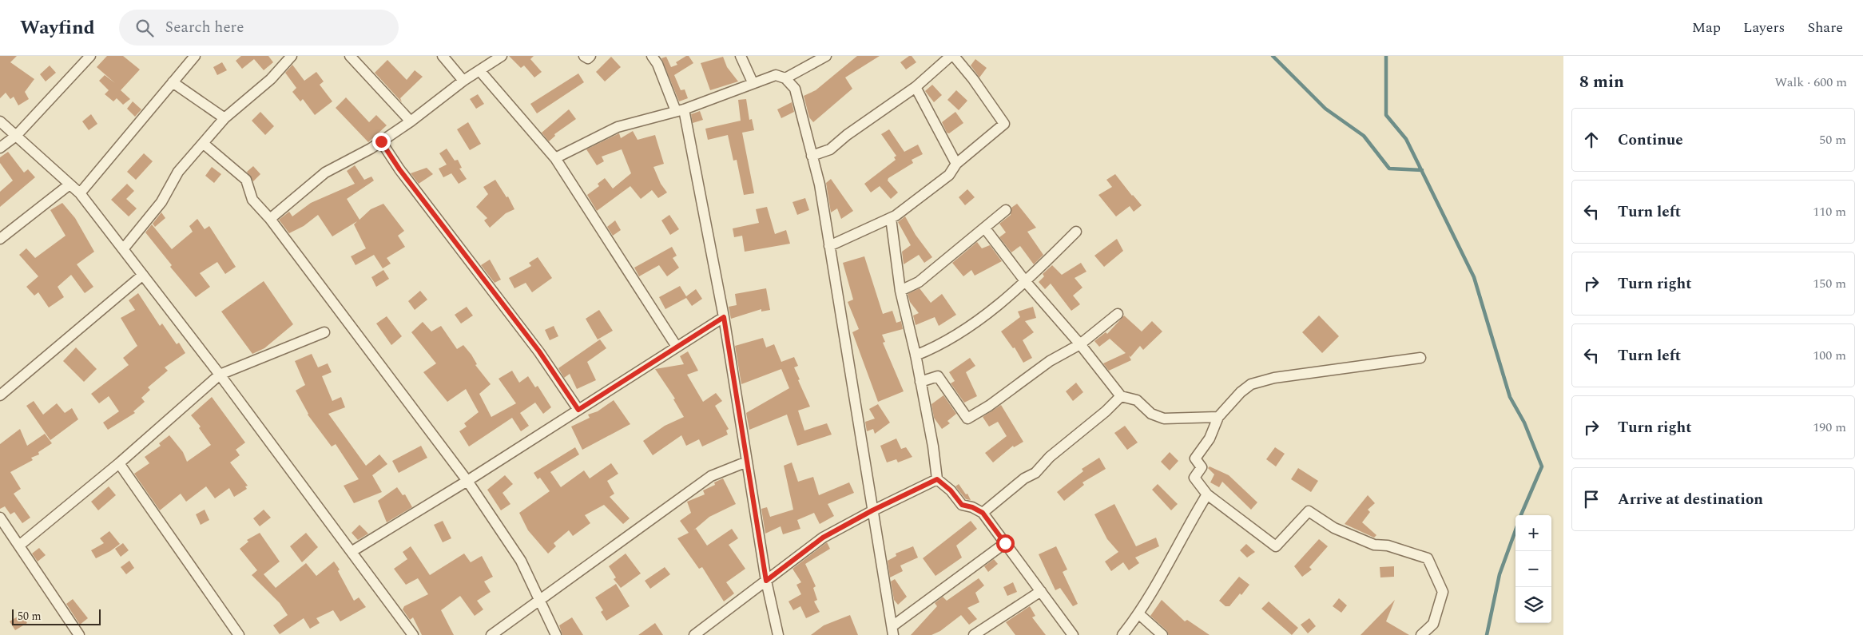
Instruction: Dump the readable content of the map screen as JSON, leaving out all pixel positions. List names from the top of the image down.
{
  "scale_bar": "50 m",
  "page": {
    "header": "Wayfind",
    "search": "Search here",
    "nav": ["Map", "Layers", "Share"],
    "heading": ["8 min", "Walk · 600 m"],
    "list": [
      ["Continue", "50 m"],
      ["Turn left", "110 m"],
      ["Turn right", "150 m"],
      ["Turn left", "100 m"],
      ["Turn right", "190 m"],
      "Arrive at destination"
    ],
    "map_buttons": ["+", "−"],
    "scale": "50 m"
  }
}
